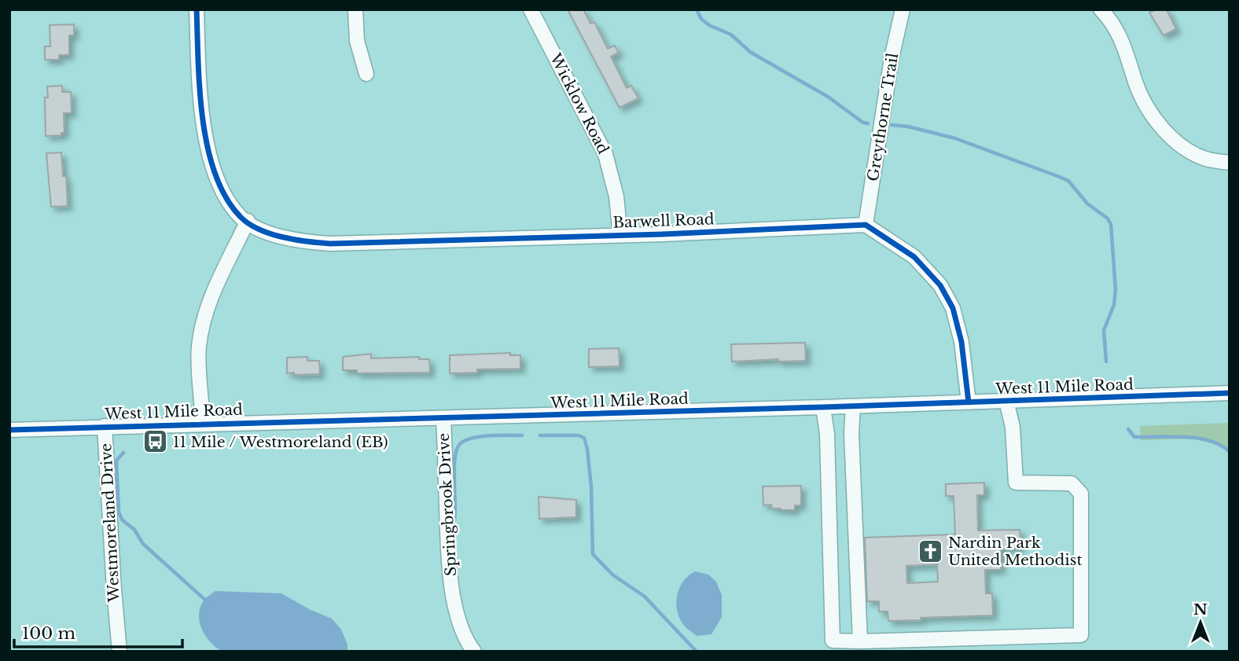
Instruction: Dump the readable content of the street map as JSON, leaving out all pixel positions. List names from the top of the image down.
{
  "streets": {
    "street": [
      "Wicklow Road",
      "Greythorne Trail",
      "Barwell Road",
      "West 11 Mile Road",
      "Springbrook Drive",
      "Westmoreland Drive"
    ]
  },
  "crossings": [
    ["Wicklow Road", "Barwell Road"],
    ["Greythorne Trail", "Barwell Road"],
    ["West 11 Mile Road", "Springbrook Drive"],
    ["West 11 Mile Road", "Westmoreland Drive"]
  ],
  "places": {
    "bus stop": ["11 Mile / Westmoreland (EB)"],
    "church": ["Nardin Park United Methodist"]
  },
  "scale_bar": "100 m",
  "north": "top"
}
